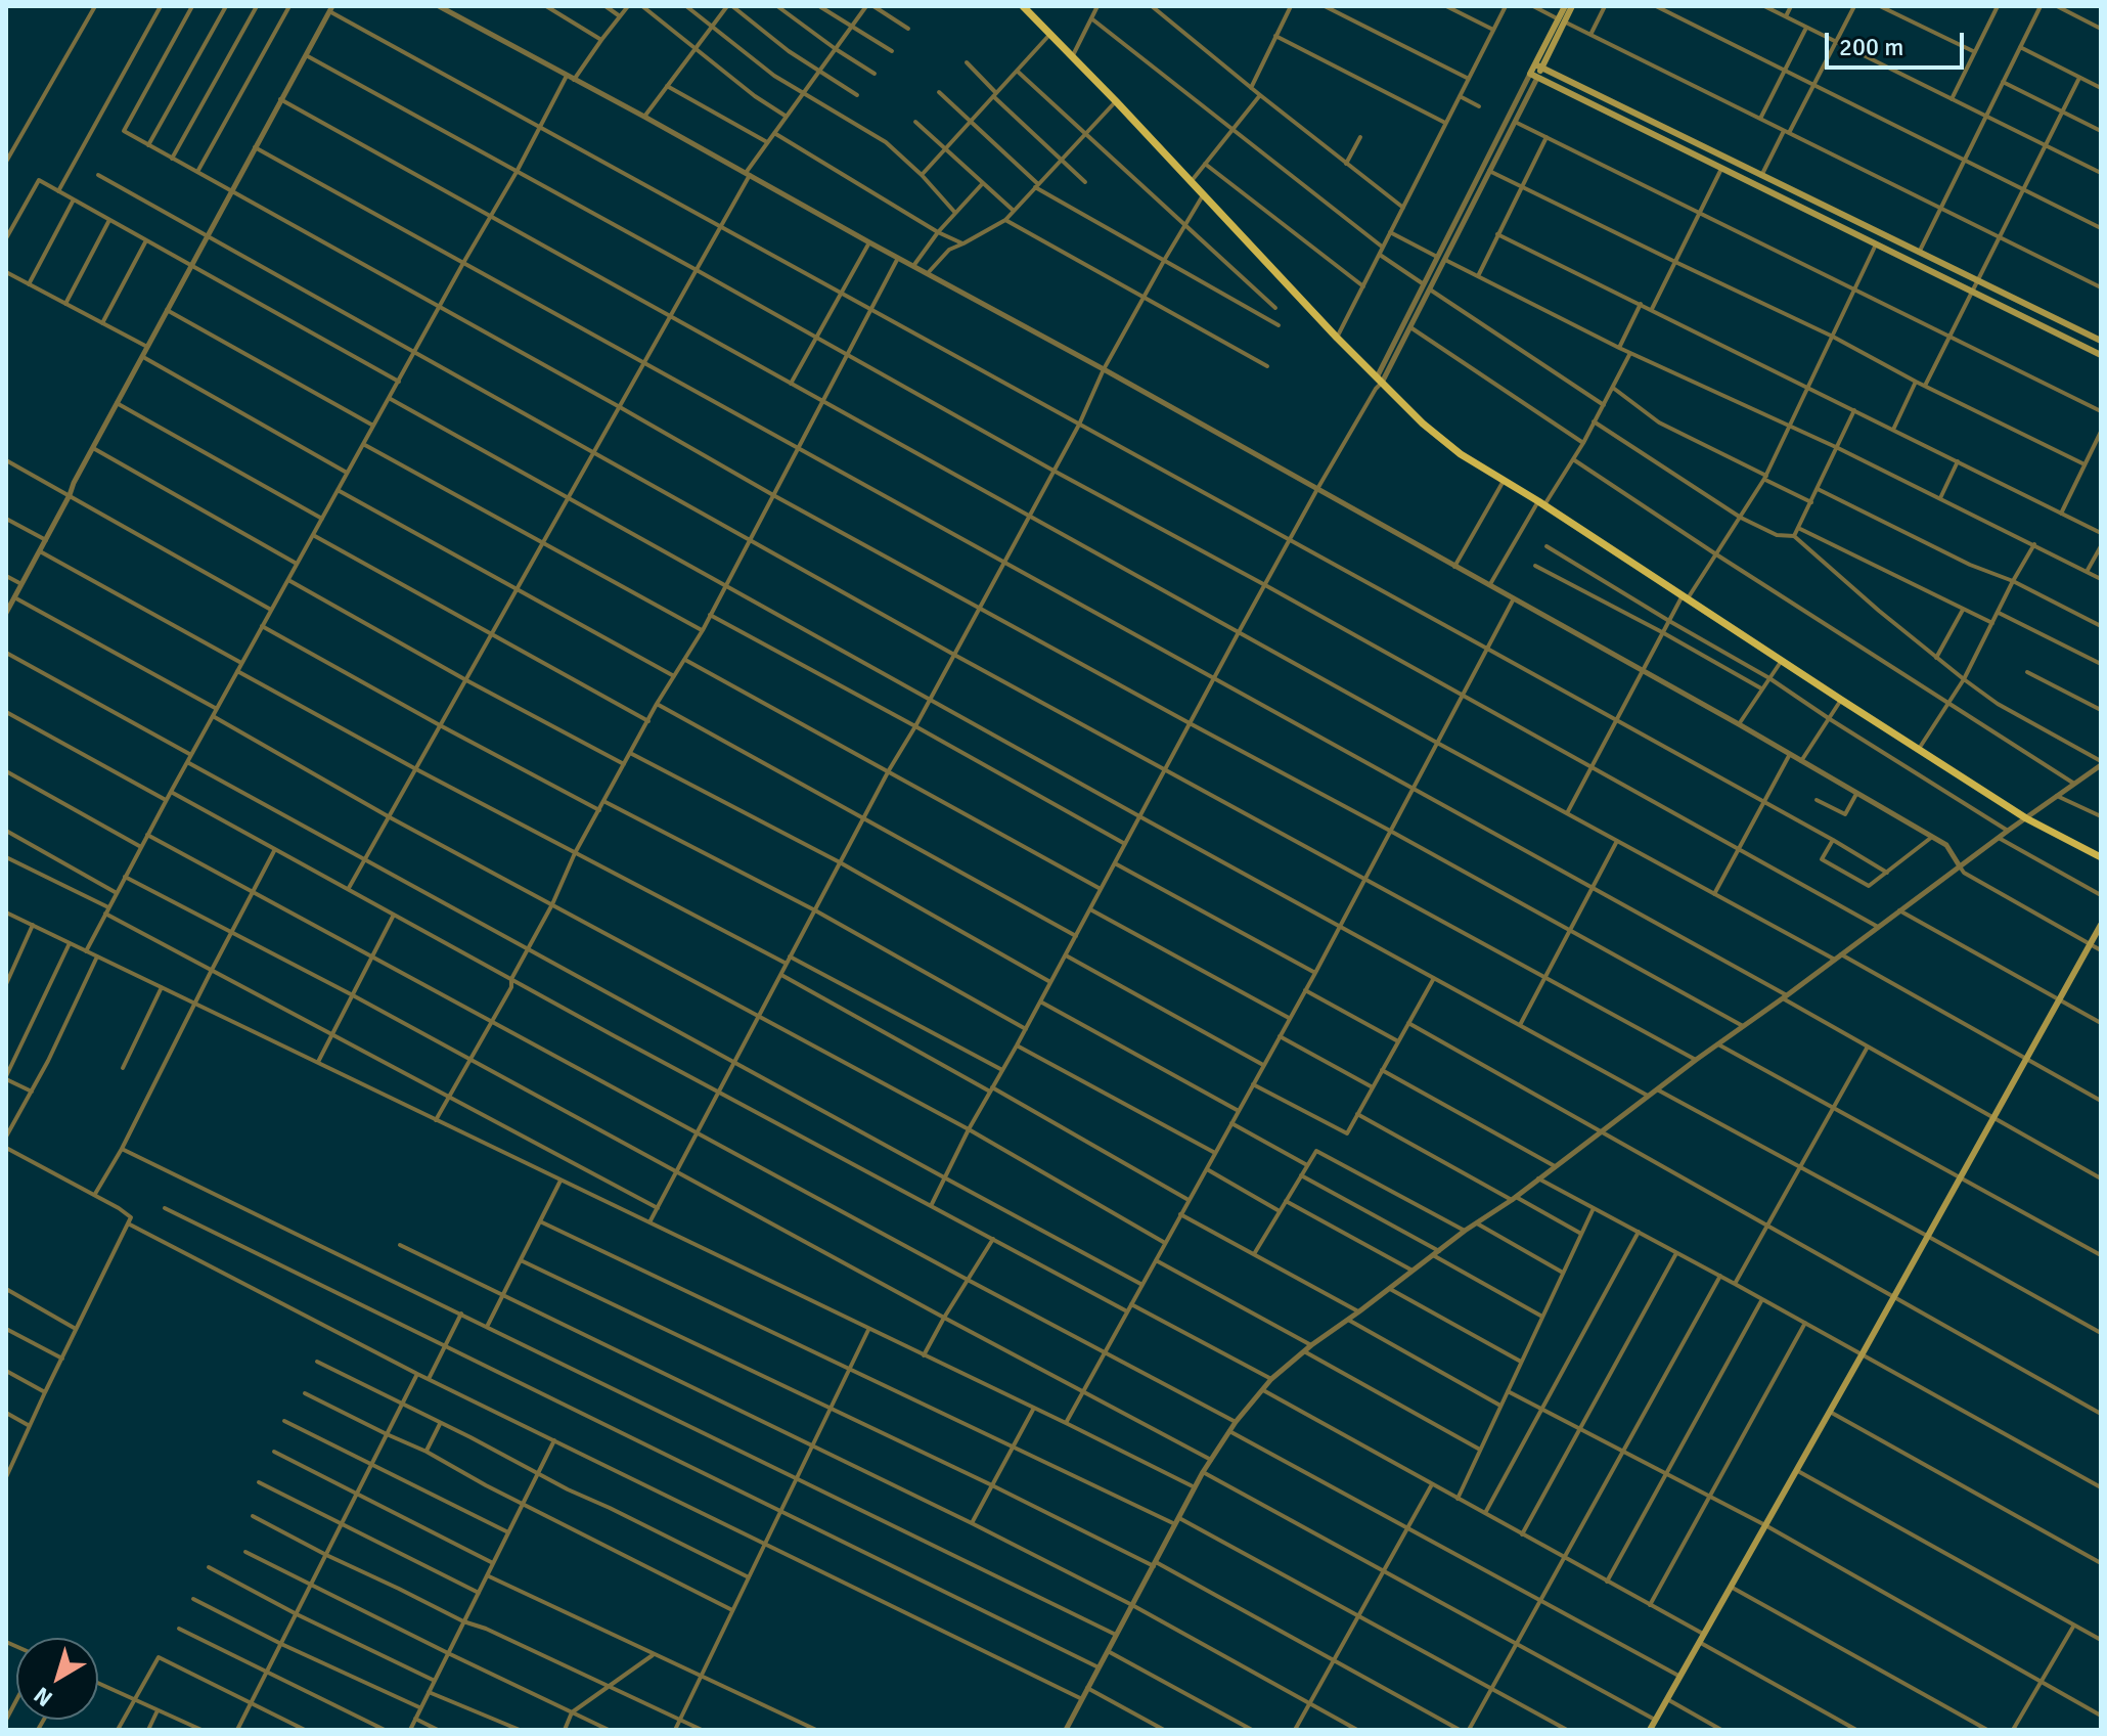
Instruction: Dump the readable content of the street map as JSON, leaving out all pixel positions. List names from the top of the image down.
{
  "scale_bar": "200 m",
  "north": "bottom left"
}
